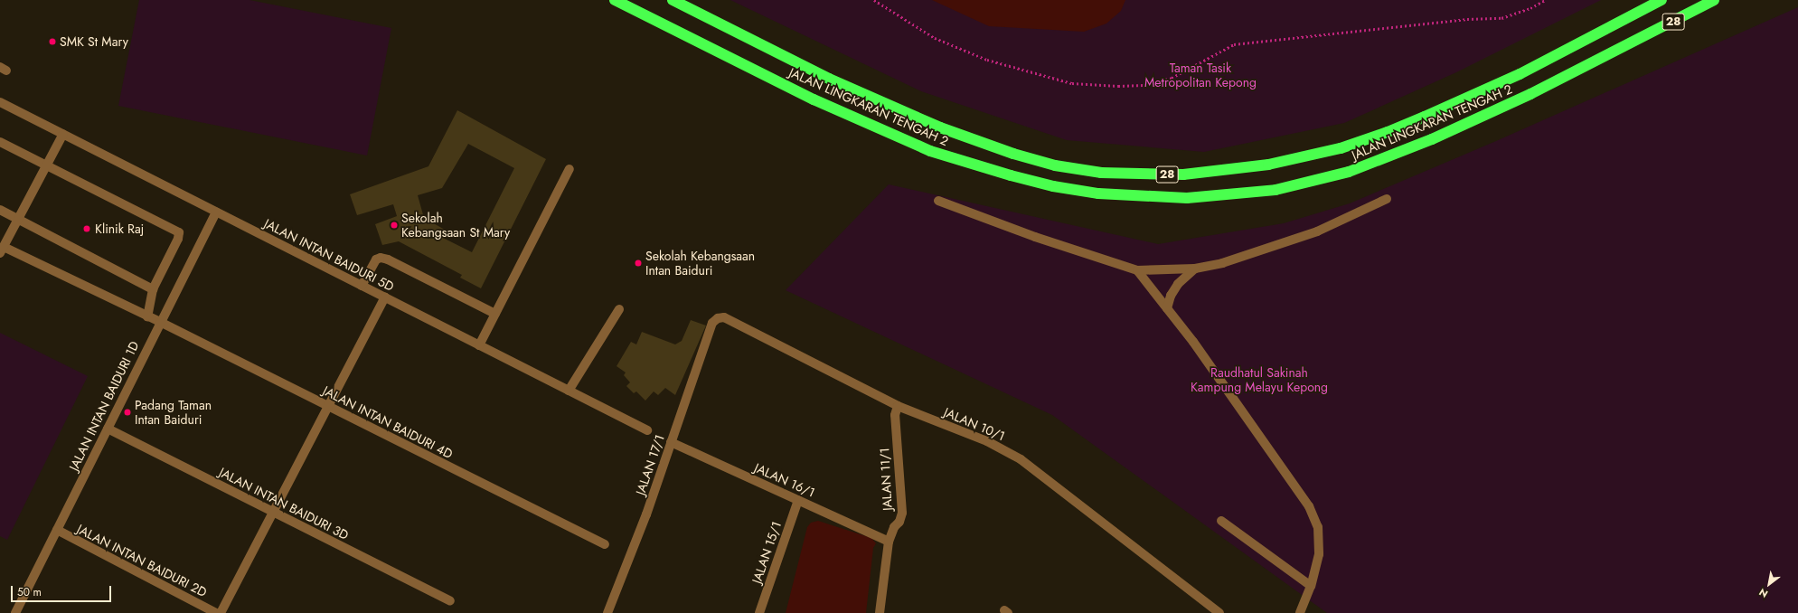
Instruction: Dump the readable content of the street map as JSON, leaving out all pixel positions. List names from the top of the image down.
{
  "streets": {
    "highway": ["28", "JALAN LINGKARAN TENGAH 2"],
    "street": [
      "JALAN INTAN BAIDURI 5D",
      "JALAN INTAN BAIDURI 1D",
      "JALAN INTAN BAIDURI 4D",
      "JALAN 10/1",
      "JALAN 17/1",
      "JALAN 11/1",
      "JALAN 16/1",
      "JALAN INTAN BAIDURI 3D",
      "JALAN 15/1",
      "JALAN INTAN BAIDURI 2D"
    ]
  },
  "crossings": [
    ["JALAN INTAN BAIDURI 5D", "JALAN INTAN BAIDURI 1D"],
    ["JALAN INTAN BAIDURI 1D", "JALAN INTAN BAIDURI 4D"],
    ["JALAN INTAN BAIDURI 1D", "JALAN INTAN BAIDURI 3D"],
    ["JALAN INTAN BAIDURI 1D", "JALAN INTAN BAIDURI 2D"],
    ["JALAN 10/1", "JALAN 17/1"],
    ["JALAN 10/1", "JALAN 11/1"],
    ["JALAN 17/1", "JALAN 16/1"],
    ["JALAN 11/1", "JALAN 16/1"],
    ["JALAN 16/1", "JALAN 15/1"]
  ],
  "parks": ["Taman Tasik Metropolitan Kepong", "Raudhatul Sakinah Kampung Melayu Kepong"],
  "places": [
    "SMK St Mary",
    "Sekolah Kebangsaan St Mary",
    "Klinik Raj",
    "Sekolah Kebangsaan Intan Baiduri",
    "Padang Taman Intan Baiduri"
  ],
  "scale_bar": "50 m",
  "north": "bottom left"
}
